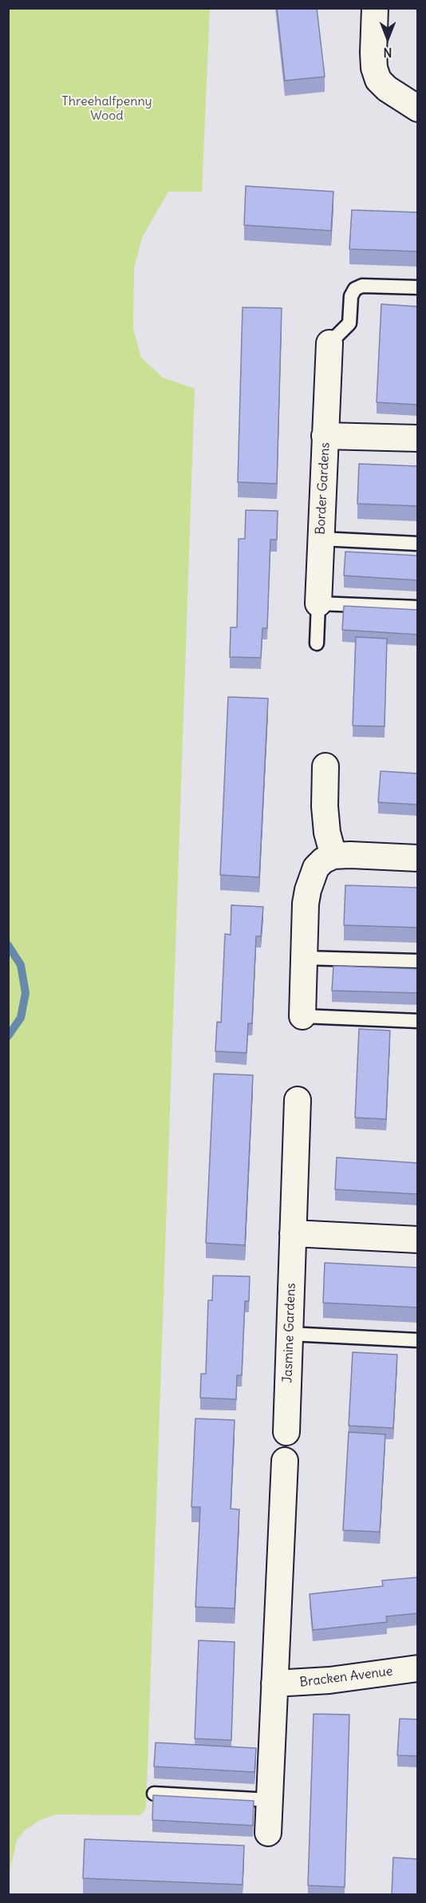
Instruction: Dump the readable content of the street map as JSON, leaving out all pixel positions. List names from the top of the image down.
{
  "streets": {
    "street": ["Border Gardens", "Jasmine Gardens", "Bracken Avenue"]
  },
  "parks": ["Threehalfpenny Wood"],
  "north": "bottom"
}
